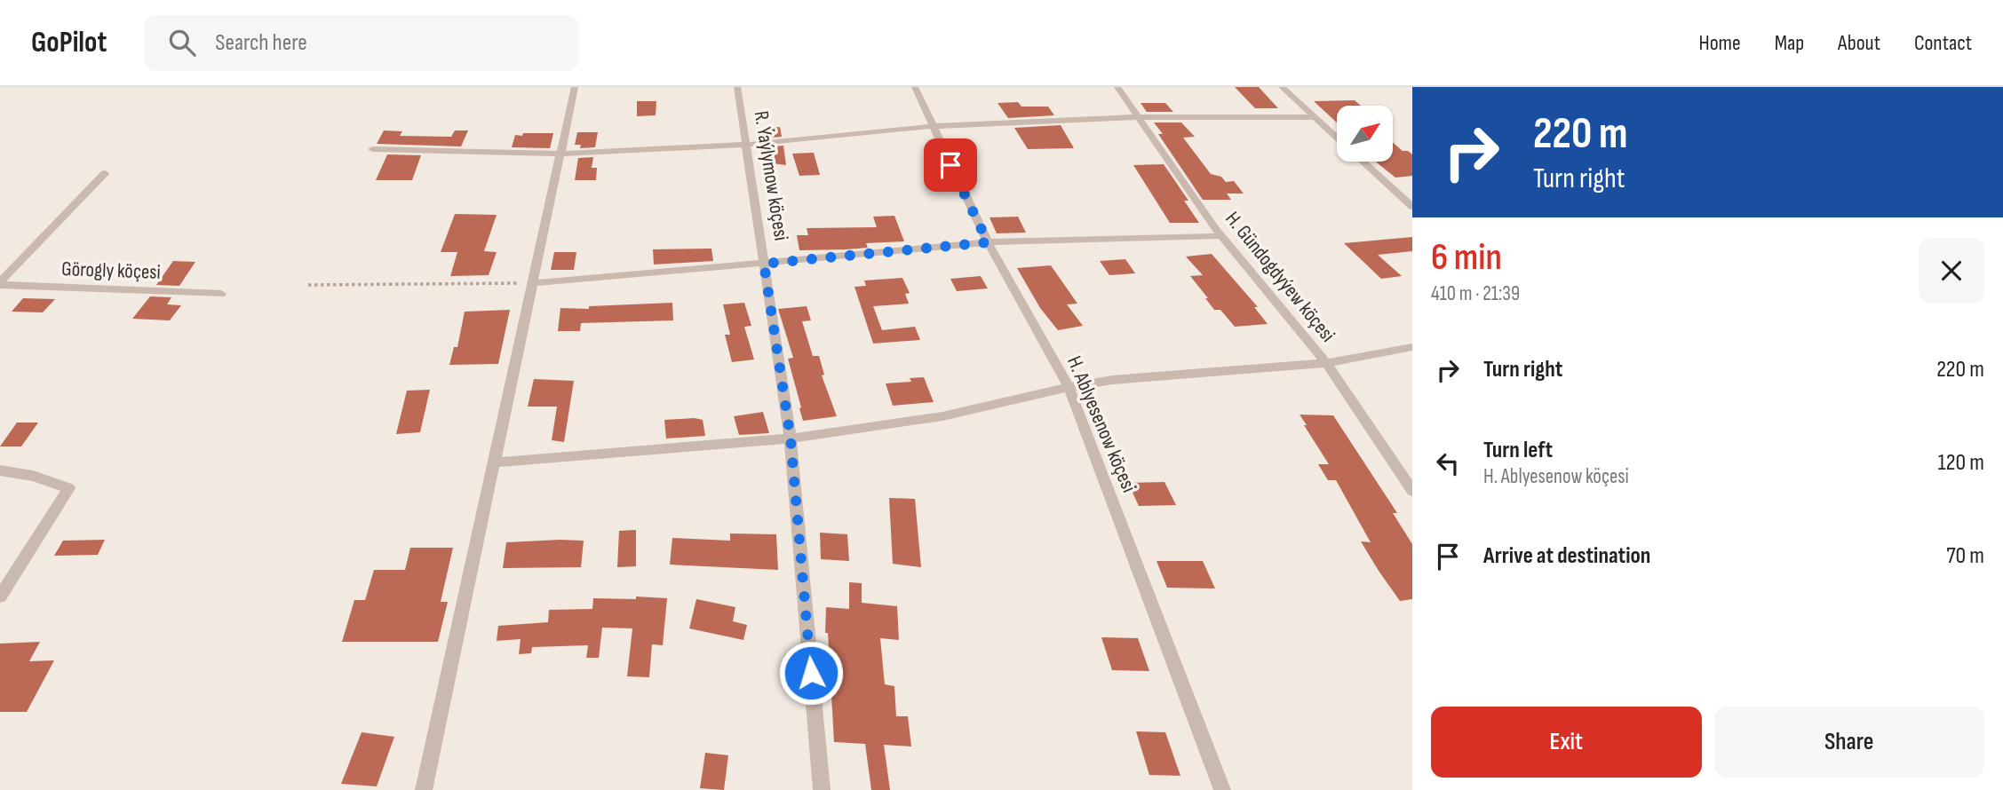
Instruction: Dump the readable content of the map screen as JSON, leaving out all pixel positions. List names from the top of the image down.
{
  "streets": {
    "street": [
      "R. Ýaýlymow köçesi",
      "Görogly köçesi",
      "H. Gündogdyýew köçesi",
      "H. Ablyesenow köçesi"
    ]
  },
  "north": "top right",
  "page": {
    "header": "GoPilot",
    "search": "Search here",
    "nav": [
      "Home",
      "Map",
      "About",
      "Contact"
    ],
    "turn": ["220 m", "Turn right"],
    "heading": ["6 min", "410 m · 21:39"],
    "list": [
      {
        "name": "Turn right",
        "value": "220 m"
      },
      {
        "name": "Turn left",
        "note": "H. Ablyesenow köçesi",
        "value": "120 m"
      },
      {
        "name": "Arrive at destination",
        "value": "70 m"
      }
    ],
    "buttons": ["Exit", "Share"]
  }
}
